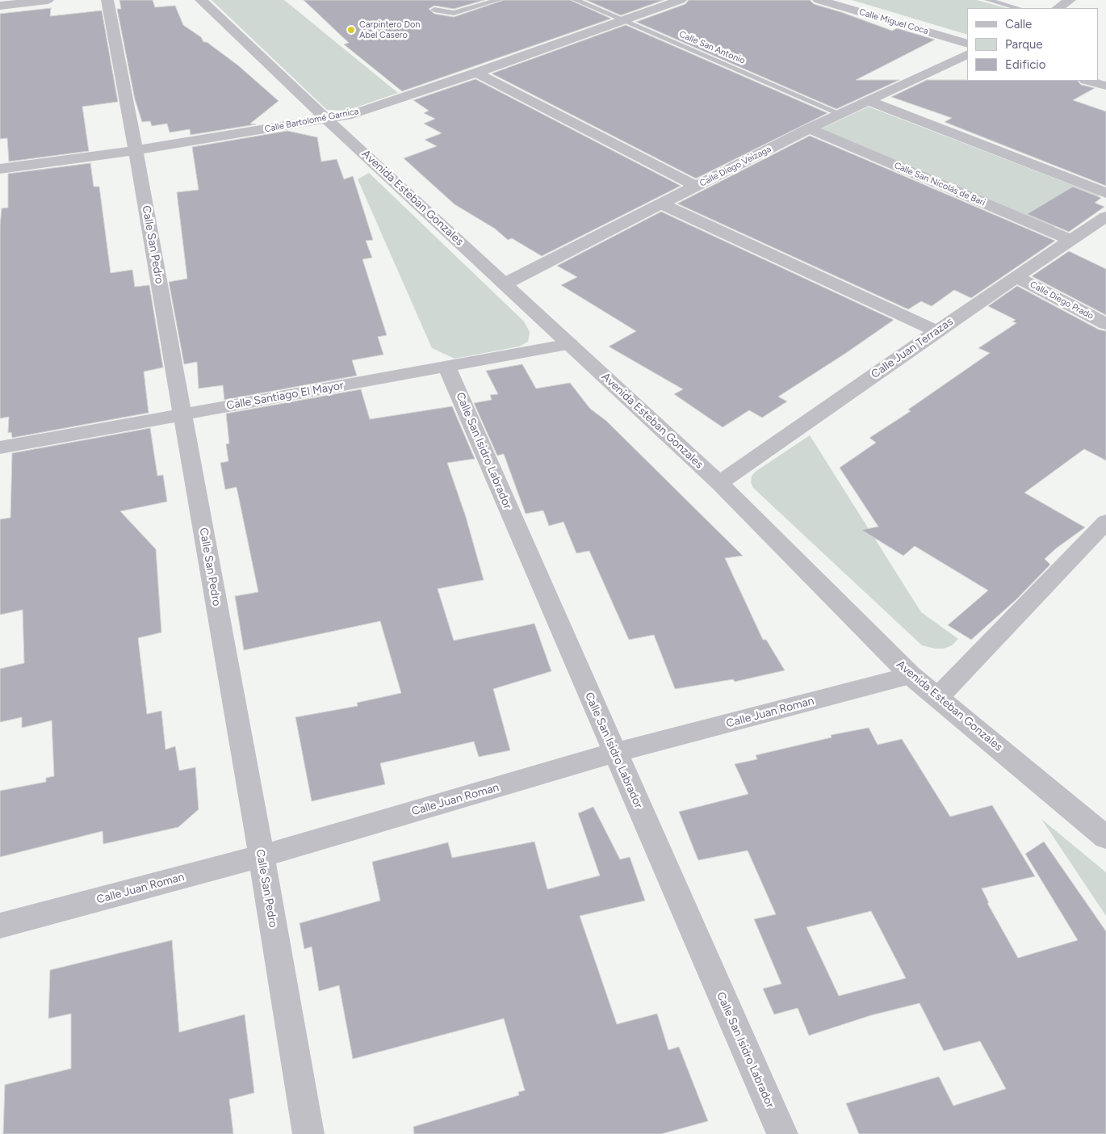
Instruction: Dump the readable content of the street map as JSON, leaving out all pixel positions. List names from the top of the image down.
{
  "streets": {
    "street": [
      "Calle Miguel Coca",
      "Calle Bartolomé Garnica",
      "Calle Diego Veizaga",
      "Calle San Nicolás de Bari",
      "Avenida Esteban Gonzales",
      "Calle San Pedro",
      "Calle Diego Prado",
      "Calle Juan Terrazas",
      "Calle Santiago El Mayor",
      "Calle San Isidro Labrador",
      "Calle Juan Roman"
    ],
    "lane": ["Calle San Antonio"]
  },
  "crossings": [
    ["Calle San Antonio", "Calle Bartolomé Garnica"],
    ["Calle San Antonio", "Calle Diego Veizaga"],
    ["Calle Bartolomé Garnica", "Avenida Esteban Gonzales"],
    ["Calle Bartolomé Garnica", "Calle San Pedro"],
    ["Calle Diego Veizaga", "Calle San Nicolás de Bari"],
    ["Calle Diego Veizaga", "Avenida Esteban Gonzales"],
    ["Calle San Nicolás de Bari", "Calle Juan Terrazas"],
    ["Avenida Esteban Gonzales", "Calle Juan Terrazas"],
    ["Avenida Esteban Gonzales", "Calle Santiago El Mayor"],
    ["Avenida Esteban Gonzales", "Calle Juan Roman"],
    ["Calle San Pedro", "Calle Santiago El Mayor"],
    ["Calle San Pedro", "Calle Juan Roman"],
    ["Calle Diego Prado", "Calle Juan Terrazas"],
    ["Calle Santiago El Mayor", "Calle San Isidro Labrador"],
    ["Calle San Isidro Labrador", "Calle Juan Roman"]
  ],
  "places": ["Carpintero Don Abel Casero"],
  "legend": ["Calle", "Parque", "Edificio"]
}
